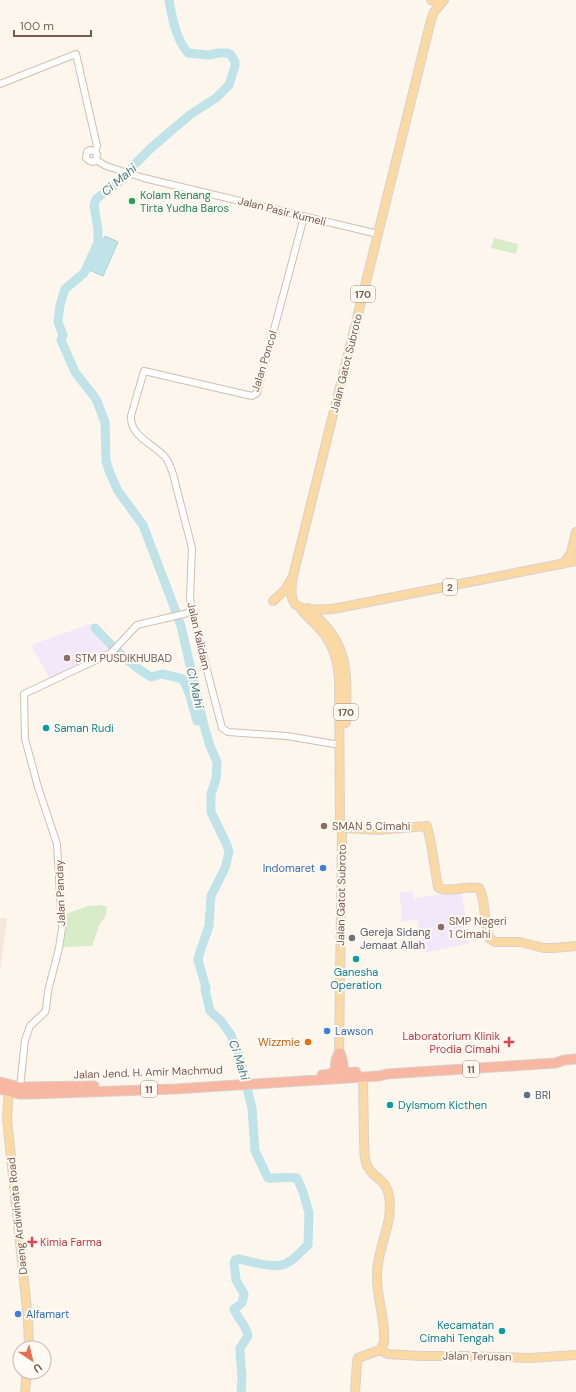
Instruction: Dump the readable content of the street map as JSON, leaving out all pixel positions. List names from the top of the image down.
{
  "streets": {
    "highway": ["11", "Jalan Jend. H. Amir Machmud"],
    "main road": [
      "170",
      "Jalan Gatot Subroto",
      "2",
      "Daeng Ardiwinata Road",
      "Jalan Terusan"
    ],
    "street": [
      "Jalan Pasir Kumeli",
      "Jalan Poncol",
      "Jalan Kalidam",
      "Jalan Panday"
    ]
  },
  "crossings": [
    ["Jalan Pasir Kumeli", "Jalan Poncol"],
    ["Jalan Pasir Kumeli", "Jalan Gatot Subroto"],
    ["170", "Jalan Gatot Subroto"],
    ["Jalan Poncol", "Jalan Kalidam"],
    ["Jalan Gatot Subroto", "2"],
    ["Jalan Gatot Subroto", "Jalan Kalidam"],
    ["Jalan Gatot Subroto", "Jalan Jend. H. Amir Machmud"],
    ["Jalan Kalidam", "Jalan Panday"],
    ["Jalan Panday", "Jalan Jend. H. Amir Machmud"],
    ["Jalan Jend. H. Amir Machmud", "Daeng Ardiwinata Road"]
  ],
  "water": ["Ci Mahi"],
  "places": {
    "other": [
      "Kolam Renang Tirta Yudha Baros",
      "STM PUSDIKHUBAD",
      "Saman Rudi",
      "SMAN 5 Cimahi",
      "Indomaret",
      "SMP Negeri 1 Cimahi",
      "Gereja Sidang Jemaat Allah",
      "Ganesha Operation",
      "Lawson",
      "Wizzmie",
      "BRI",
      "Dylsmom Kicthen",
      "Alfamart",
      "Kecamatan Cimahi Tengah"
    ],
    "health": ["Laboratorium Klinik Prodia Cimahi", "Kimia Farma"]
  },
  "scale_bar": "100 m",
  "north": "bottom right"
}
